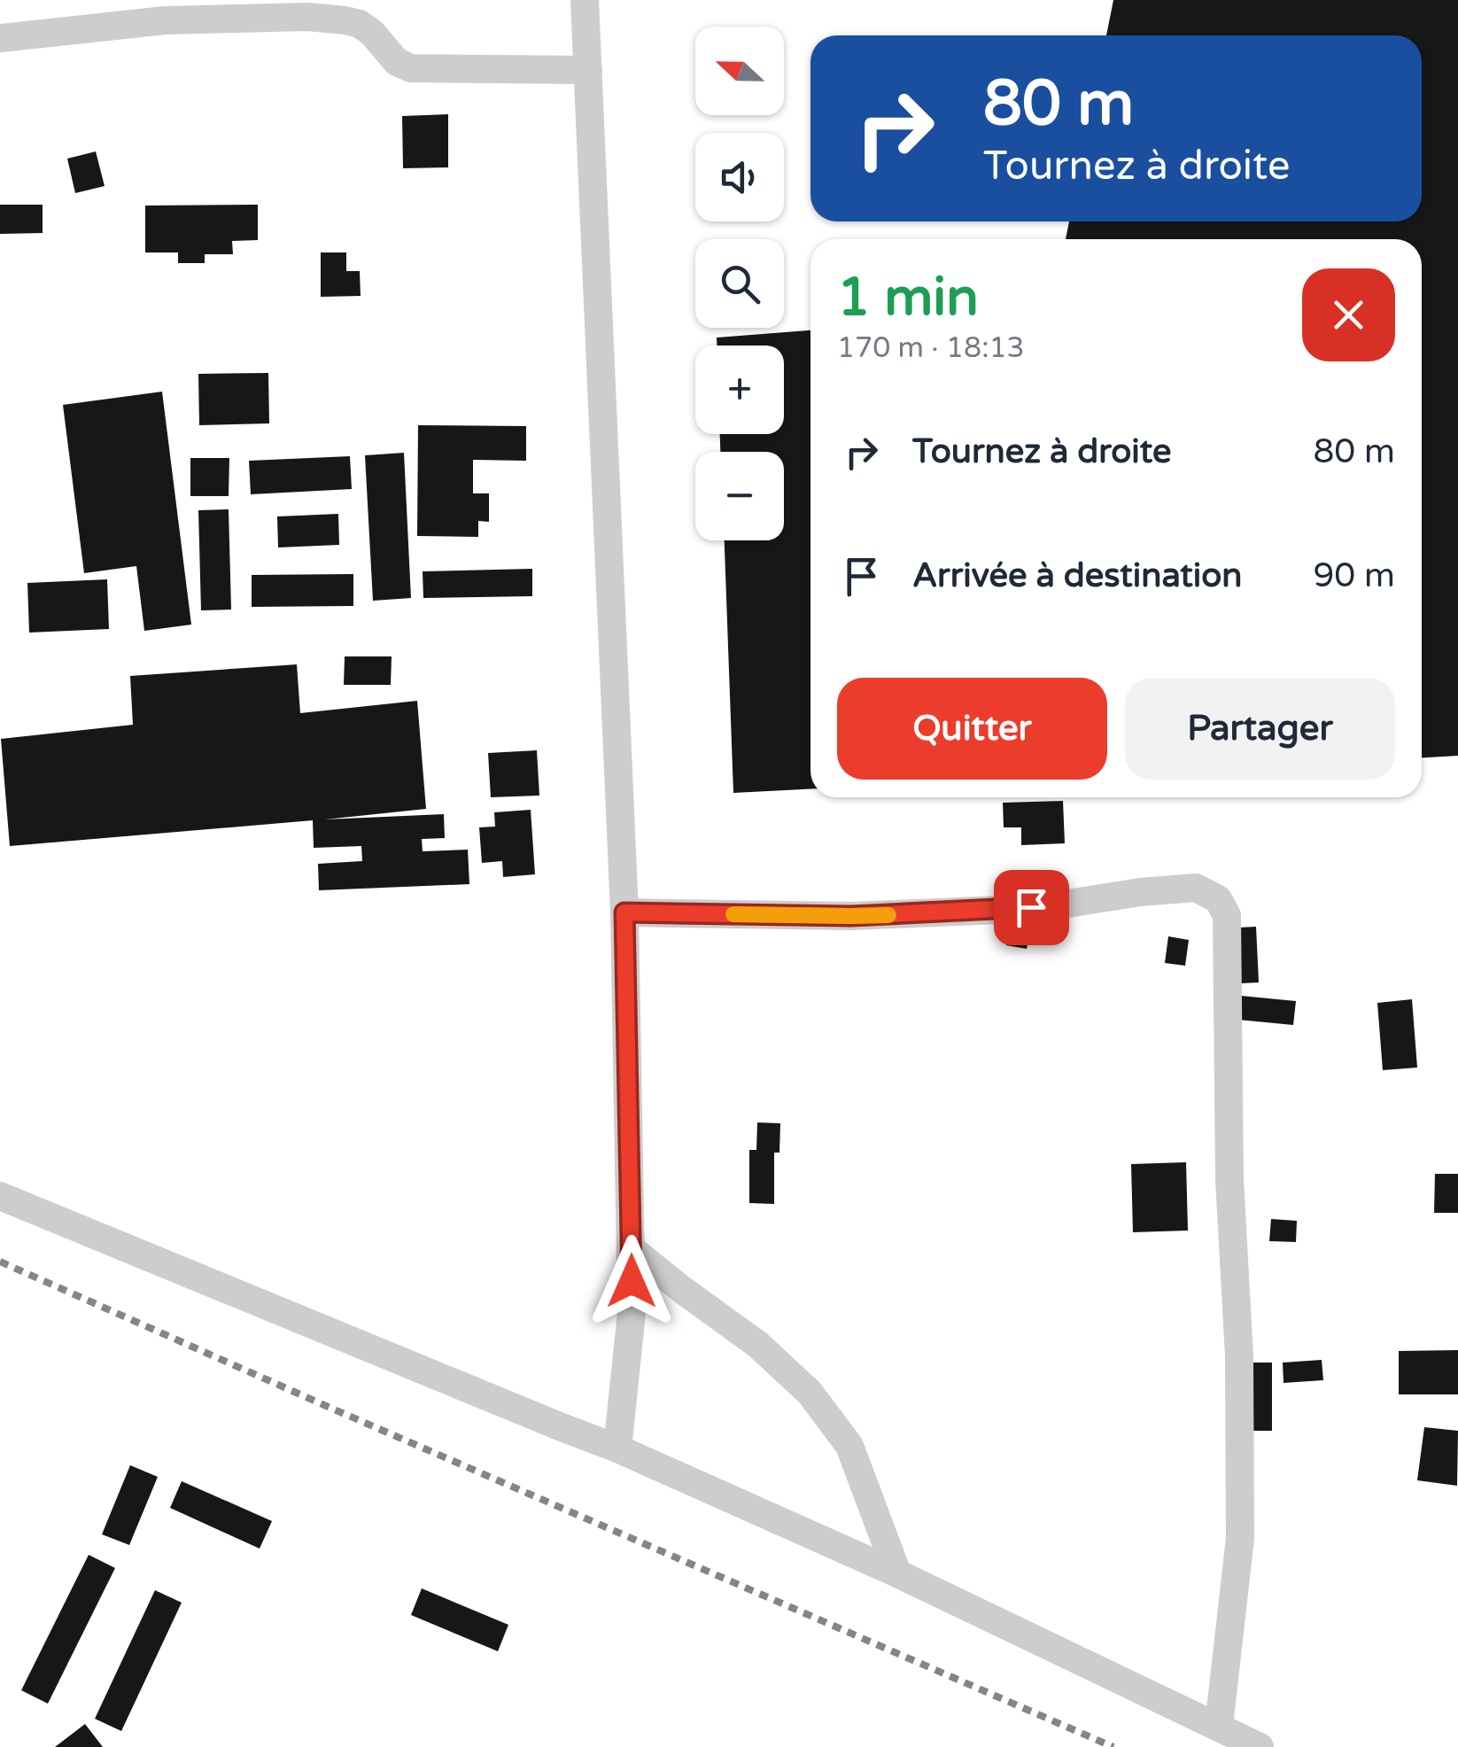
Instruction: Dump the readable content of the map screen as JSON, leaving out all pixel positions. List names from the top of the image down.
{
  "north": "left",
  "page": {
    "map_buttons": ["+", "−"],
    "turn": ["80 m", "Tournez à droite"],
    "heading": ["1 min", "170 m · 18:13"],
    "list": [
      {
        "name": "Tournez à droite",
        "value": "80 m"
      },
      {
        "name": "Arrivée à destination",
        "value": "90 m"
      }
    ],
    "buttons": ["Quitter", "Partager"]
  }
}
